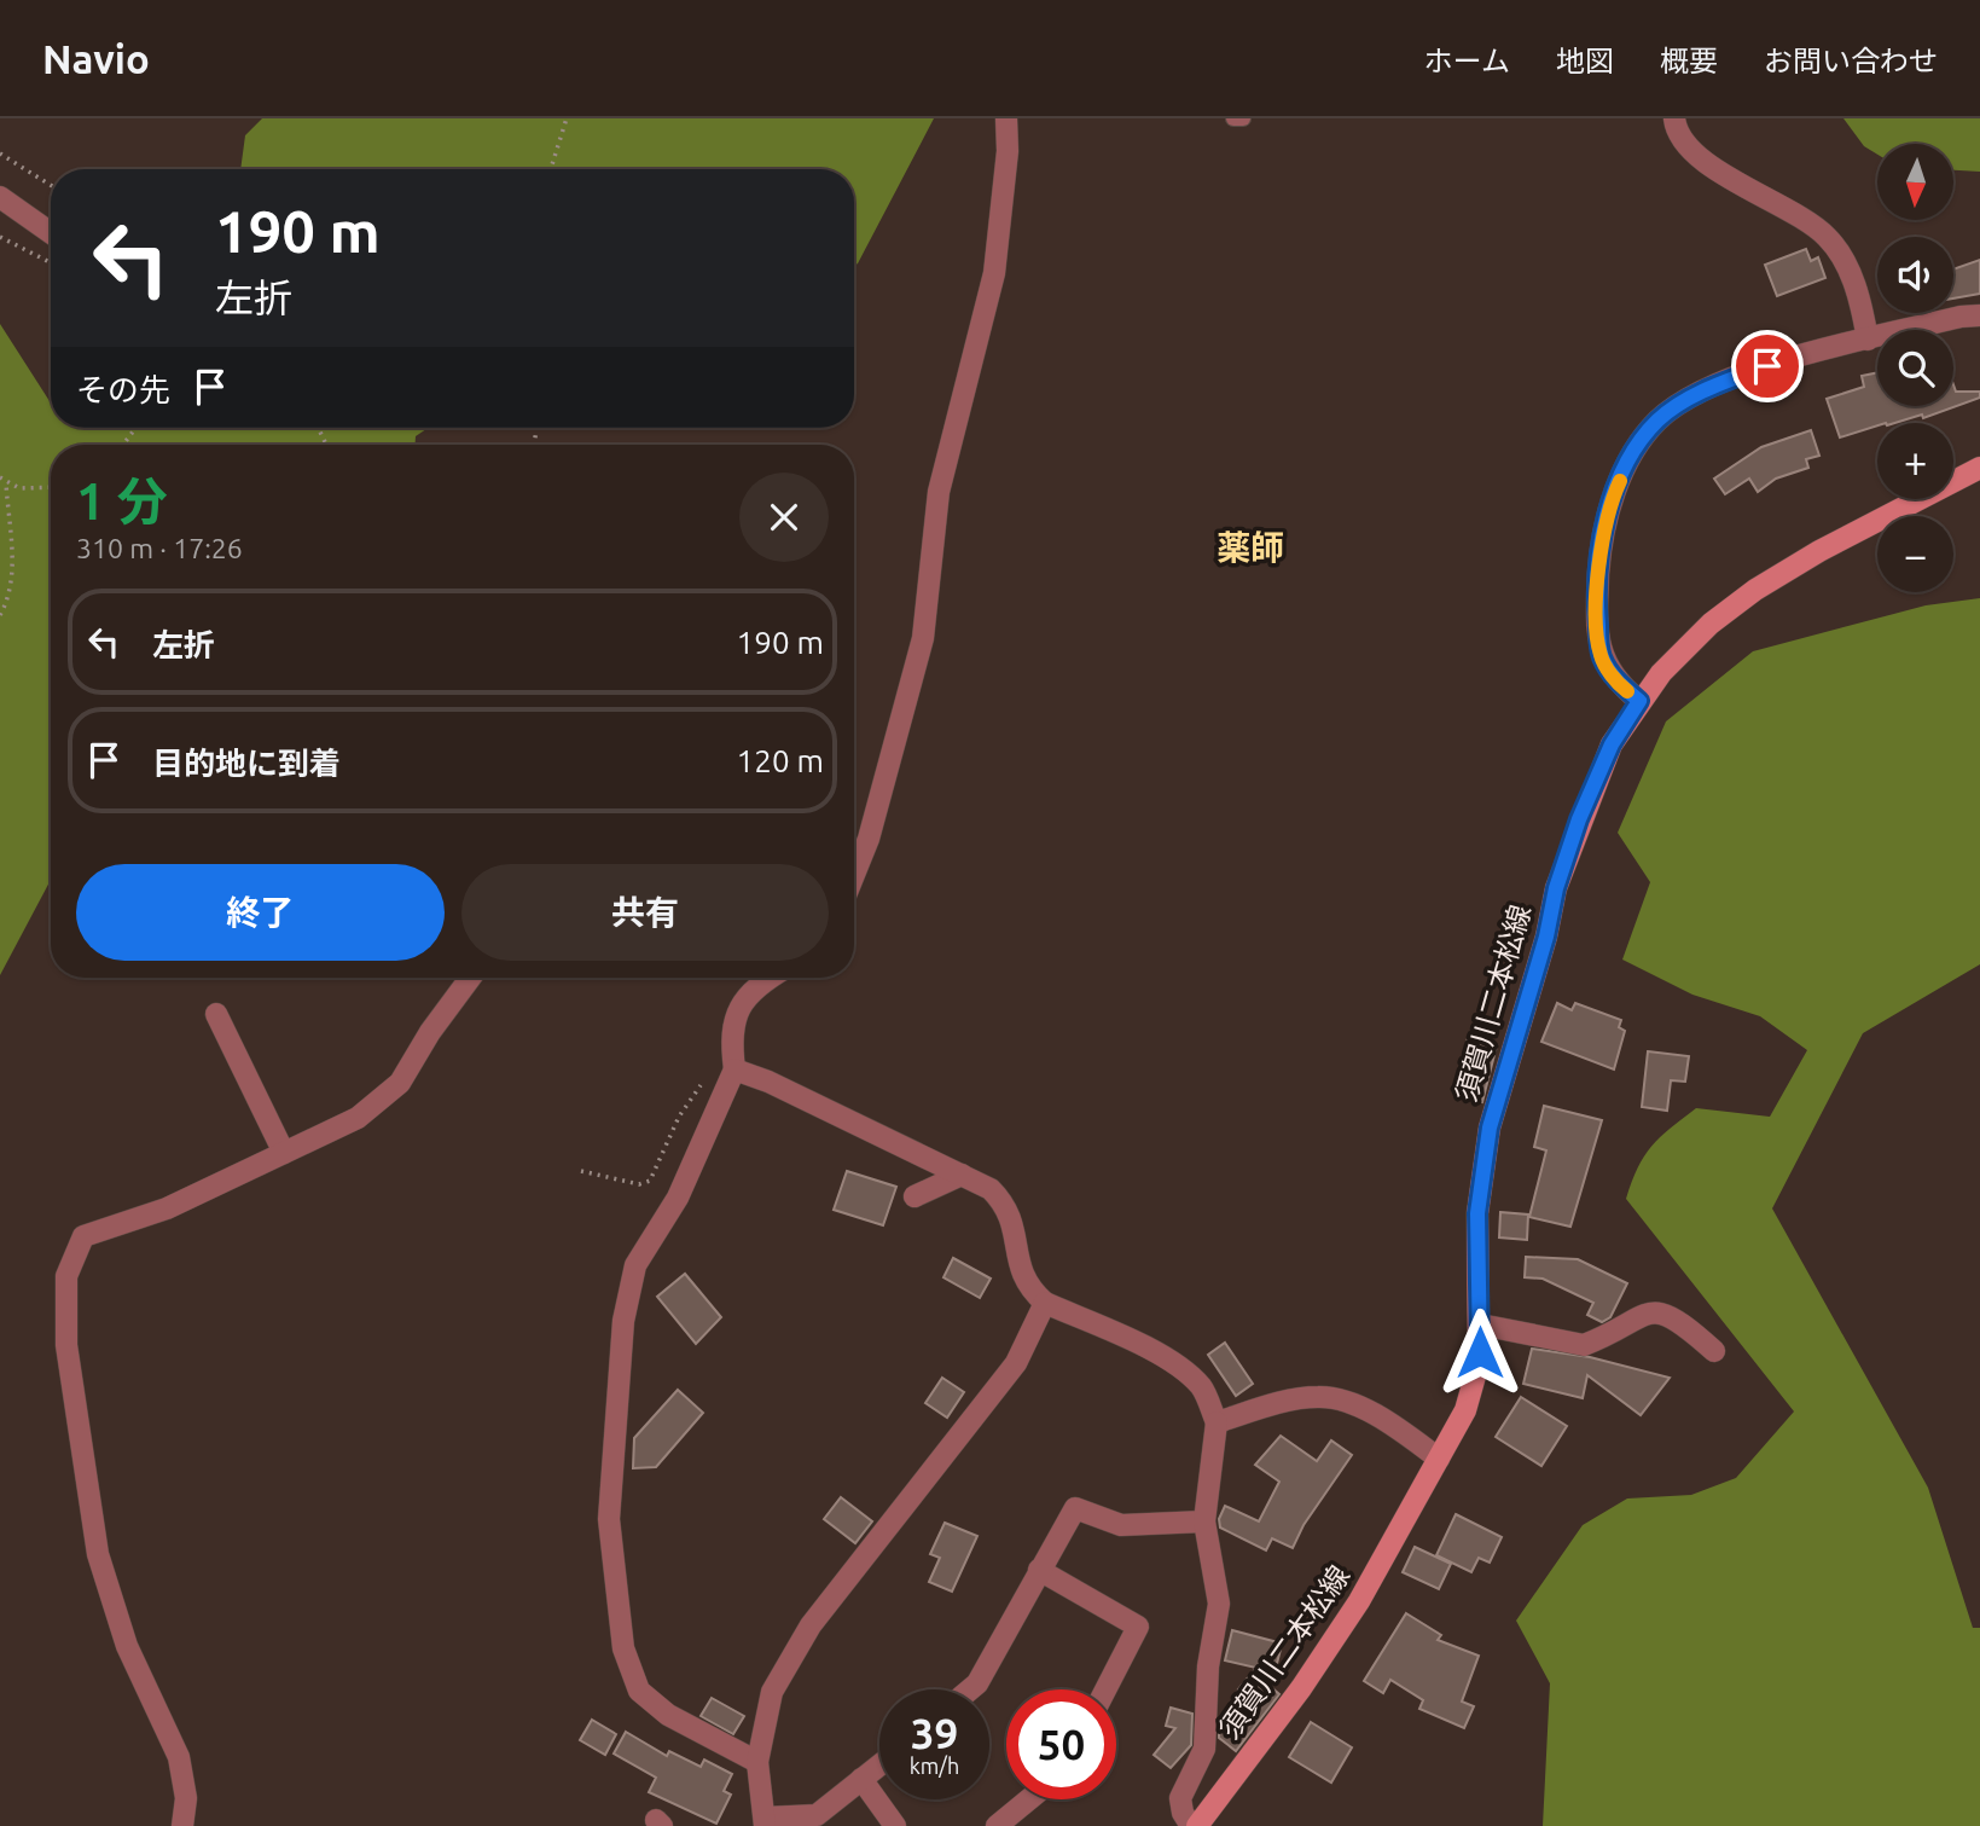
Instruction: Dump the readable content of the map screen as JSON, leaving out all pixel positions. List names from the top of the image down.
{
  "streets": {
    "main road": ["須賀川二本松線"]
  },
  "districts": ["薬師"],
  "north": "bottom",
  "page": {
    "header": "Navio",
    "nav": [
      "ホーム",
      "地図",
      "概要",
      "お問い合わせ"
    ],
    "map_buttons": ["+", "−"],
    "turn": ["190 m", "左折"],
    "then": "その先",
    "heading": ["1 分", "310 m · 17:26"],
    "list": [
      {
        "name": "左折",
        "value": "190 m"
      },
      {
        "name": "目的地に到着",
        "value": "120 m"
      }
    ],
    "buttons": ["終了", "共有"],
    "speed": "39 km/h",
    "limit": "50"
  }
}
